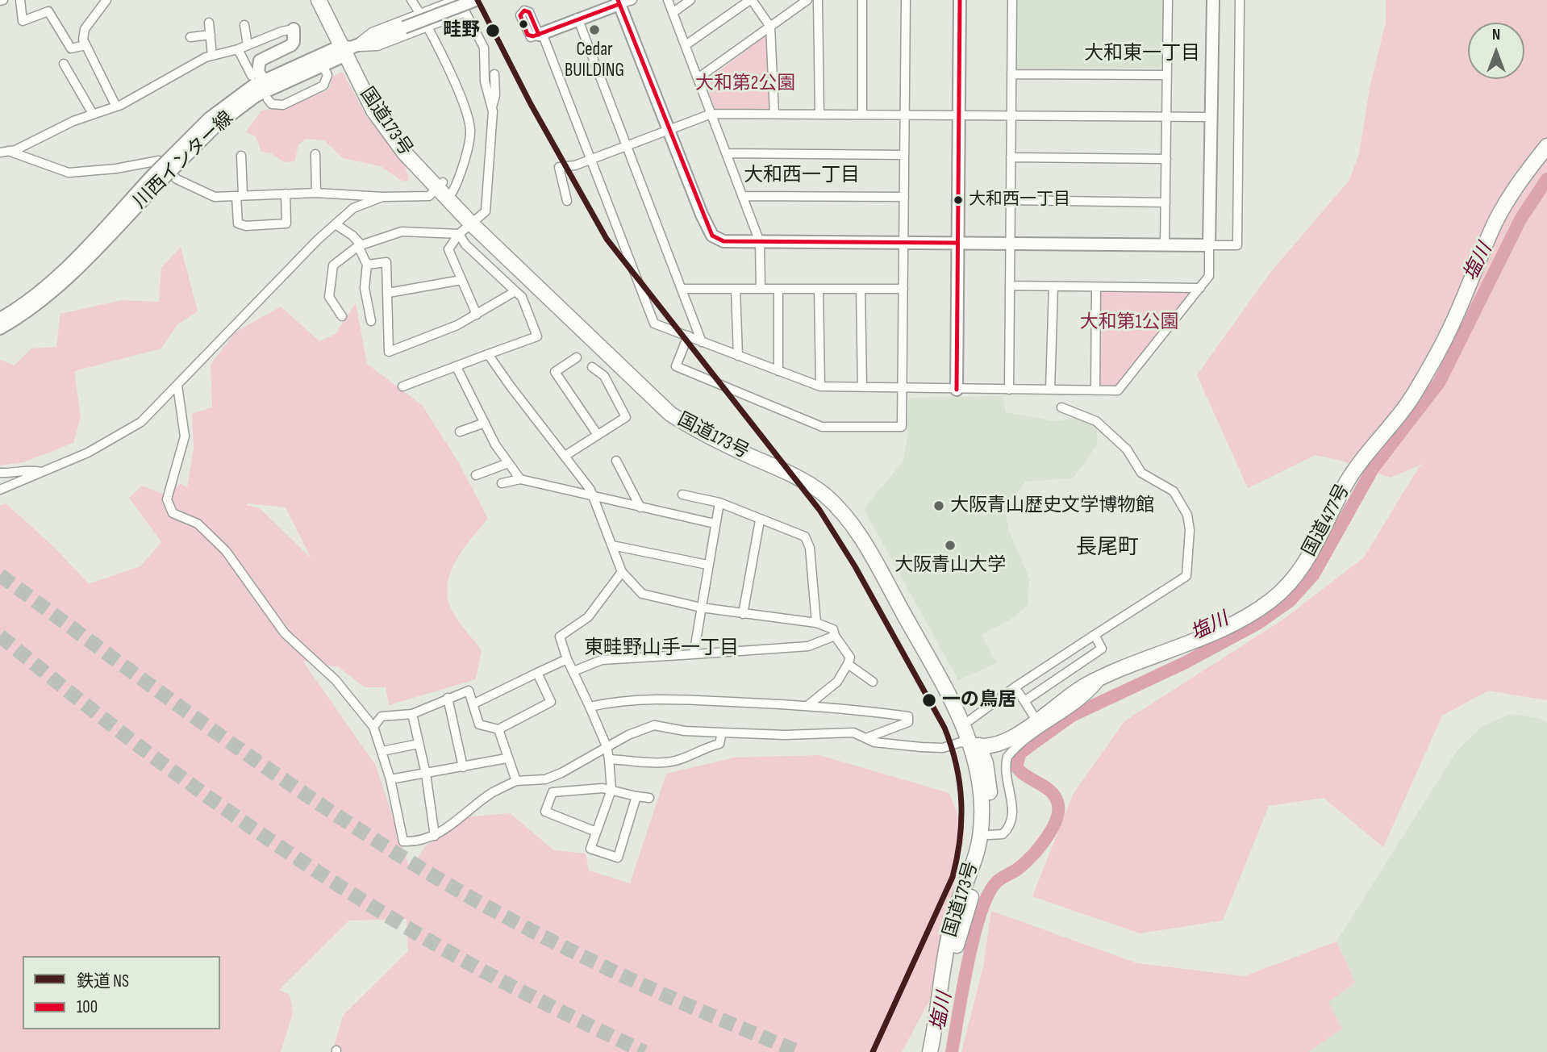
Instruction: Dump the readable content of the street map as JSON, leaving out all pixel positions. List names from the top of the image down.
{
  "streets": {
    "highway": ["国道173号", "国道477号"],
    "street": ["川西インター線"]
  },
  "crossings": [
    ["国道173号", "川西インター線"],
    ["国道173号", "国道477号"]
  ],
  "districts": [
    "大和東一丁目",
    "大和西一丁目",
    "長尾町",
    "東畦野山手一丁目"
  ],
  "water": ["塩川"],
  "parks": ["大和第2公園", "大和第1公園"],
  "places": [
    "Cedar BUILDING",
    "畦野",
    "大和西一丁目",
    "大阪青山歴史文学博物館",
    "大阪青山大学",
    "一の鳥居"
  ],
  "lines": ["rail line NS", "transit line 100"],
  "legend": ["鉄道 NS", "100"],
  "north": "top"
}
